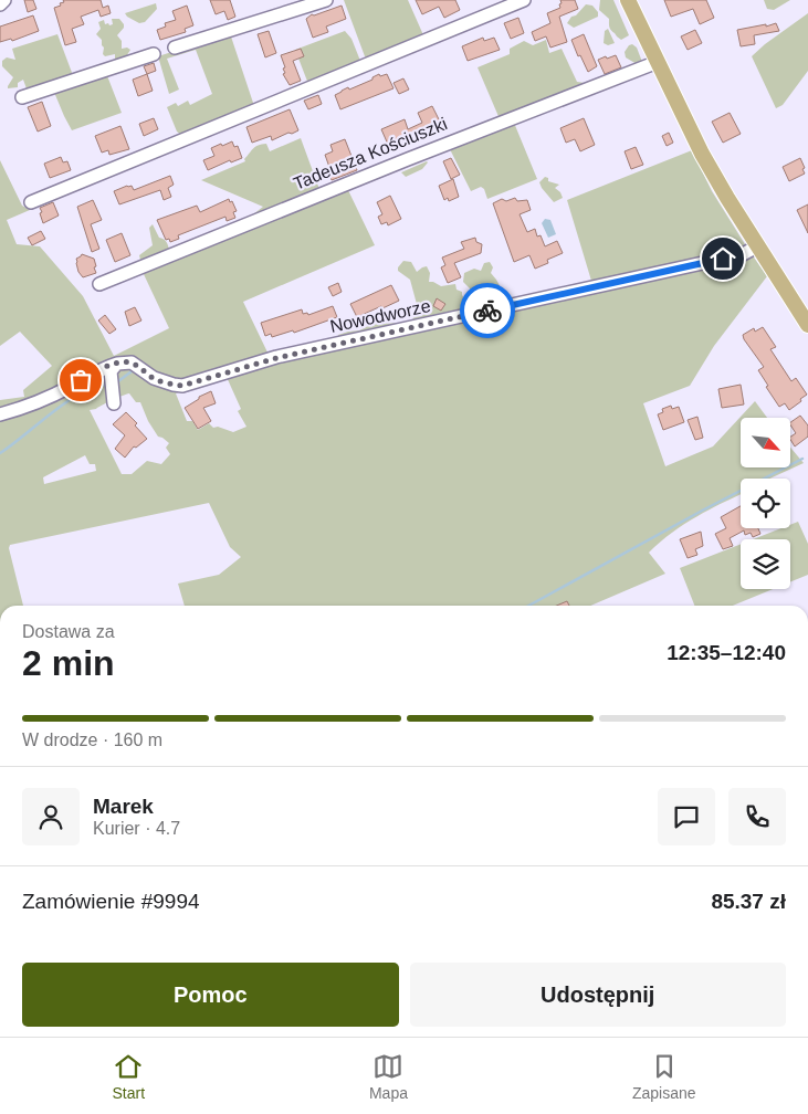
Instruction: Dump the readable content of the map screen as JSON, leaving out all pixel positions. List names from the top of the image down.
{
  "streets": {
    "street": ["Tadeusza Kościuszki", "Nowodworze"]
  },
  "north": "bottom right",
  "page": {
    "heading": ["2 min", "Dostawa za", "12:35–12:40"],
    "panel": [
      "Marek",
      "Kurier · 4.7",
      "Zamówienie #9994",
      "85.37 zł"
    ],
    "bar": "W drodze · 160 m",
    "buttons": ["Pomoc", "Udostępnij"],
    "tabs": ["Start", "Mapa", "Zapisane"]
  }
}
